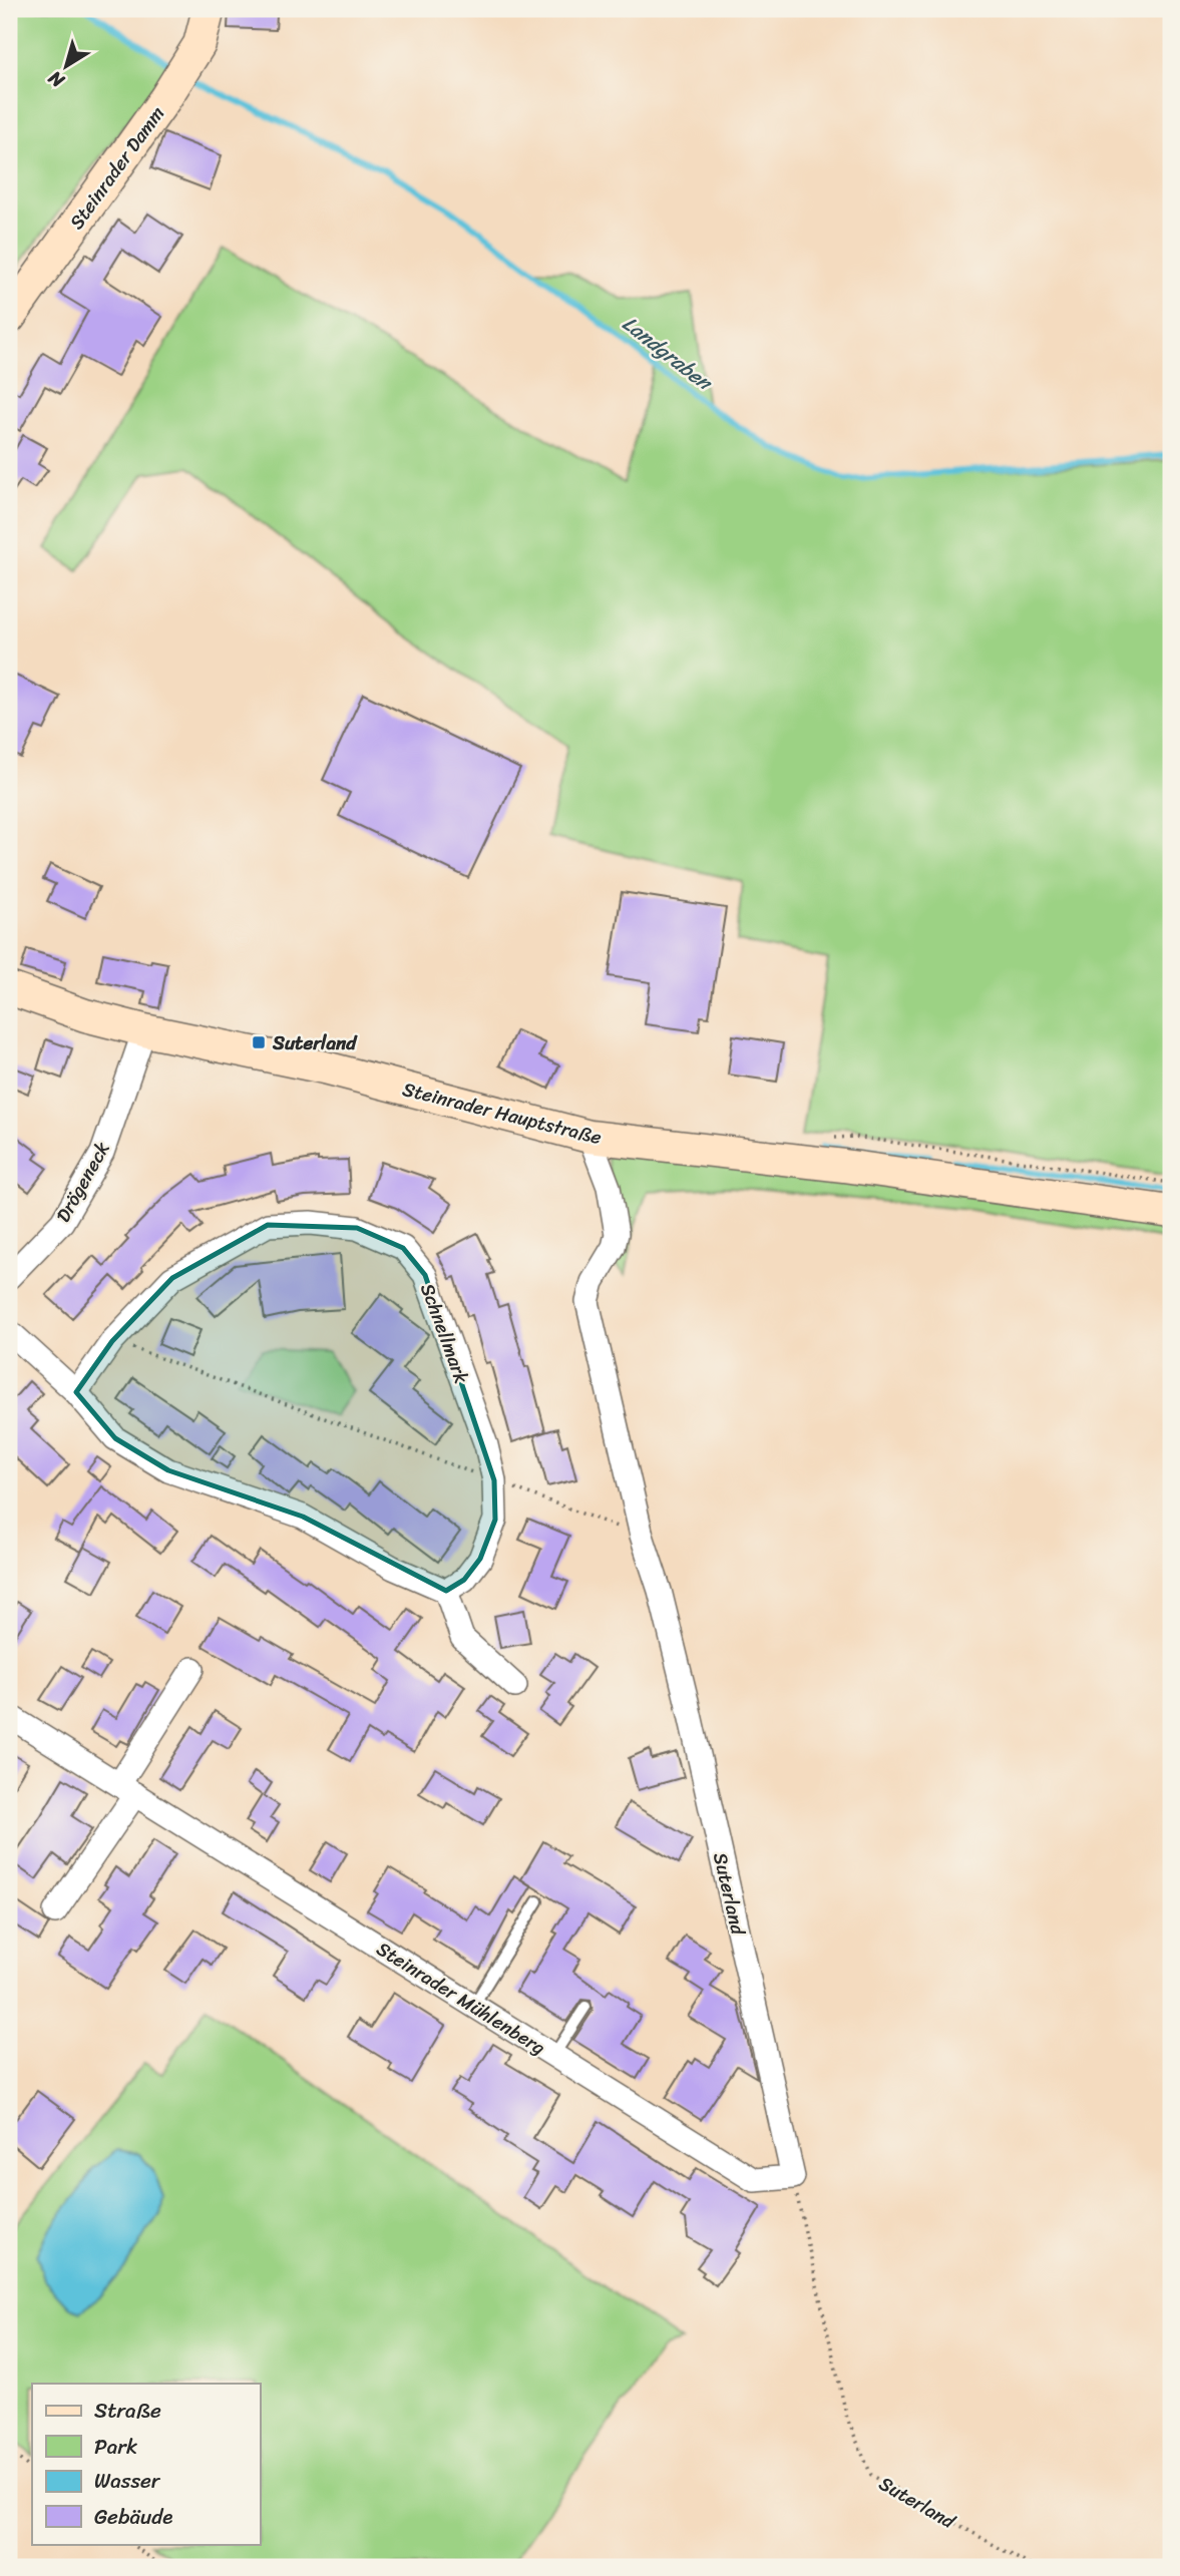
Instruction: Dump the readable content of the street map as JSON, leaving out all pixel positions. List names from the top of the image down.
{
  "streets": {
    "main road": ["Steinrader Damm", "Steinrader Hauptstraße"],
    "street": [
      "Drögeneck",
      "Schnellmark",
      "Suterland",
      "Steinrader Mühlenberg"
    ]
  },
  "crossings": [
    ["Steinrader Hauptstraße", "Drögeneck"],
    ["Steinrader Hauptstraße", "Suterland"],
    ["Suterland", "Steinrader Mühlenberg"]
  ],
  "water": ["Landgraben"],
  "places": {
    "transit": ["Suterland"]
  },
  "legend": [
    "Straße",
    "Park",
    "Wasser",
    "Gebäude"
  ],
  "north": "bottom left"
}
